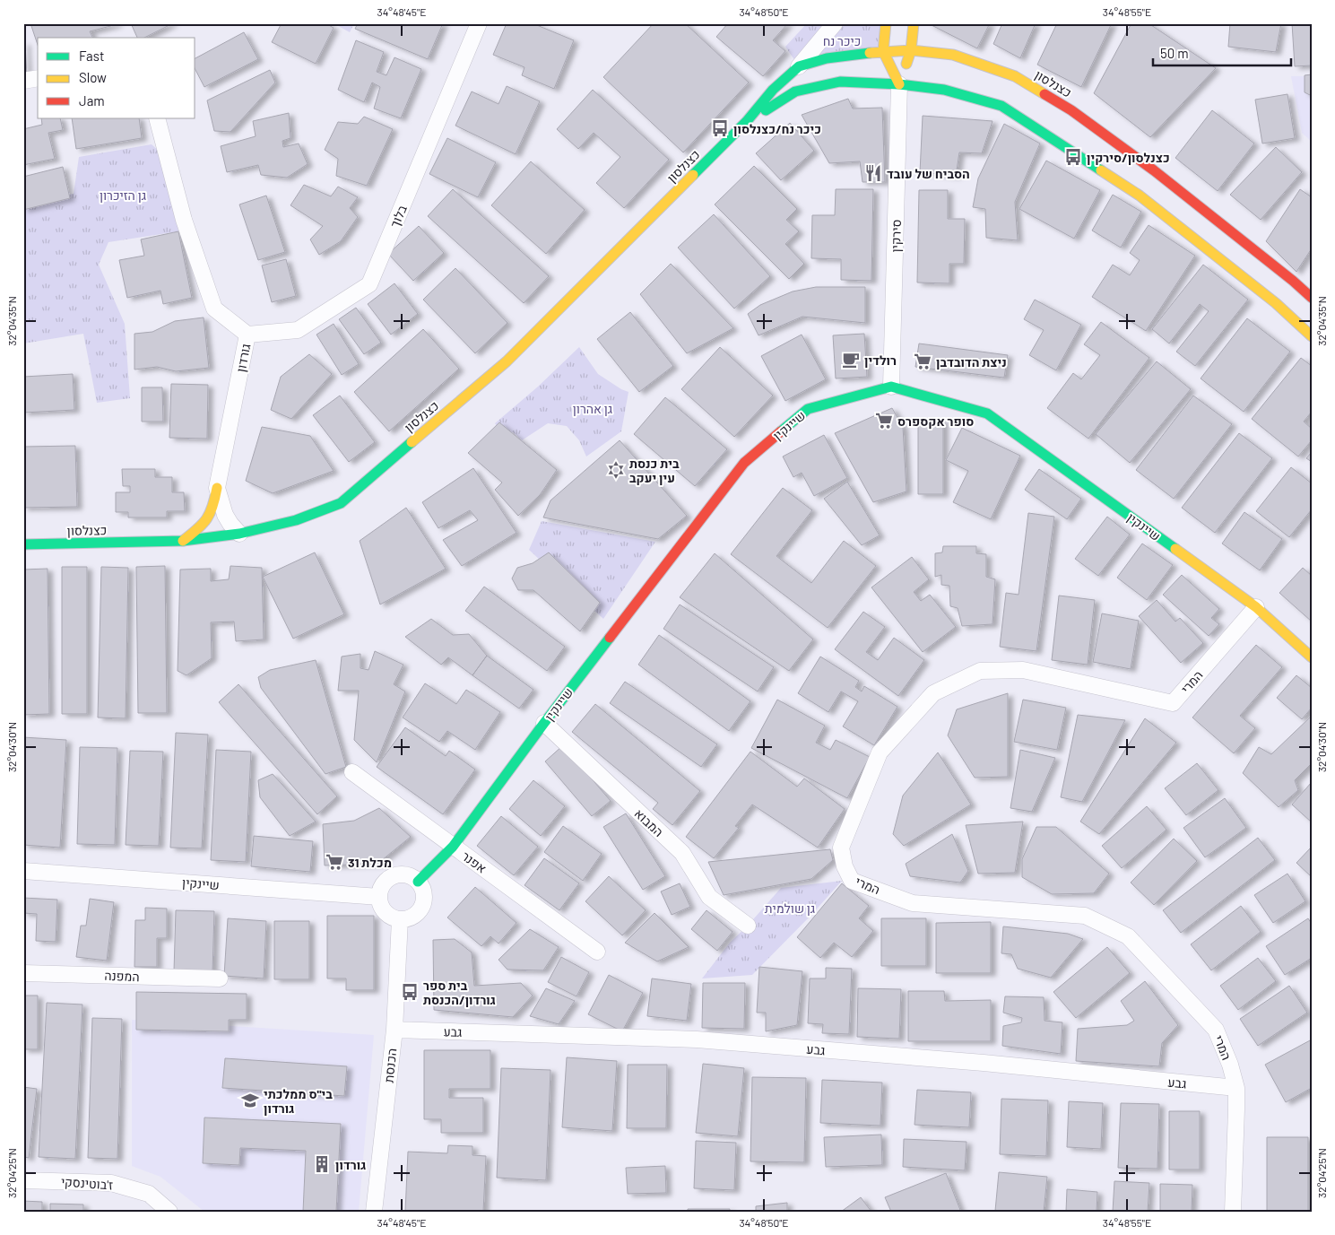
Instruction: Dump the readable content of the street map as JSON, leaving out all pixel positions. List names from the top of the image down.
{
  "streets": {
    "street": [
      "כצנלסון",
      "בלוך",
      "סירקין",
      "גורדון",
      "שיינקין",
      "המרי",
      "המבוא",
      "אפנר",
      "המפנה",
      "גבע",
      "הכנסת",
      "ז'בוטינסקי"
    ]
  },
  "crossings": [
    ["כצנלסון", "סירקין"],
    ["כצנלסון", "גורדון"],
    ["בלוך", "גורדון"],
    ["סירקין", "שיינקין"],
    ["שיינקין", "המרי"],
    ["שיינקין", "המבוא"],
    ["שיינקין", "אפנר"],
    ["שיינקין", "הכנסת"],
    ["המרי", "גבע"],
    ["גבע", "הכנסת"]
  ],
  "parks": [
    "כיכר נח",
    "גן הזיכרון",
    "גן אהרון",
    "גן שולמית"
  ],
  "places": {
    "bus stop": ["כיכר נח/כצנלסון", "כצנלסון/סירקין", "בית ספר גורדון/הכנסת"],
    "restaurant": ["הסביח של עובד"],
    "cafe": ["רולדין"],
    "supermarket": ["ניצת הדובדבן", "סופר אקספרס", "מכלת 31"],
    "synagogue": ["בית כנסת עין יעקב"],
    "school or university": ["בי\"ס ממלכתי גורדון"],
    "building": ["גורדון"]
  },
  "legend": ["Fast", "Slow", "Jam"],
  "scale_bar": "50 m",
  "coordinates": [
    "34°48'45\"E",
    "34°48'50\"E",
    "34°48'55\"E",
    "32°04'35\"N",
    "32°04'30\"N",
    "32°04'25\"N"
  ]
}
